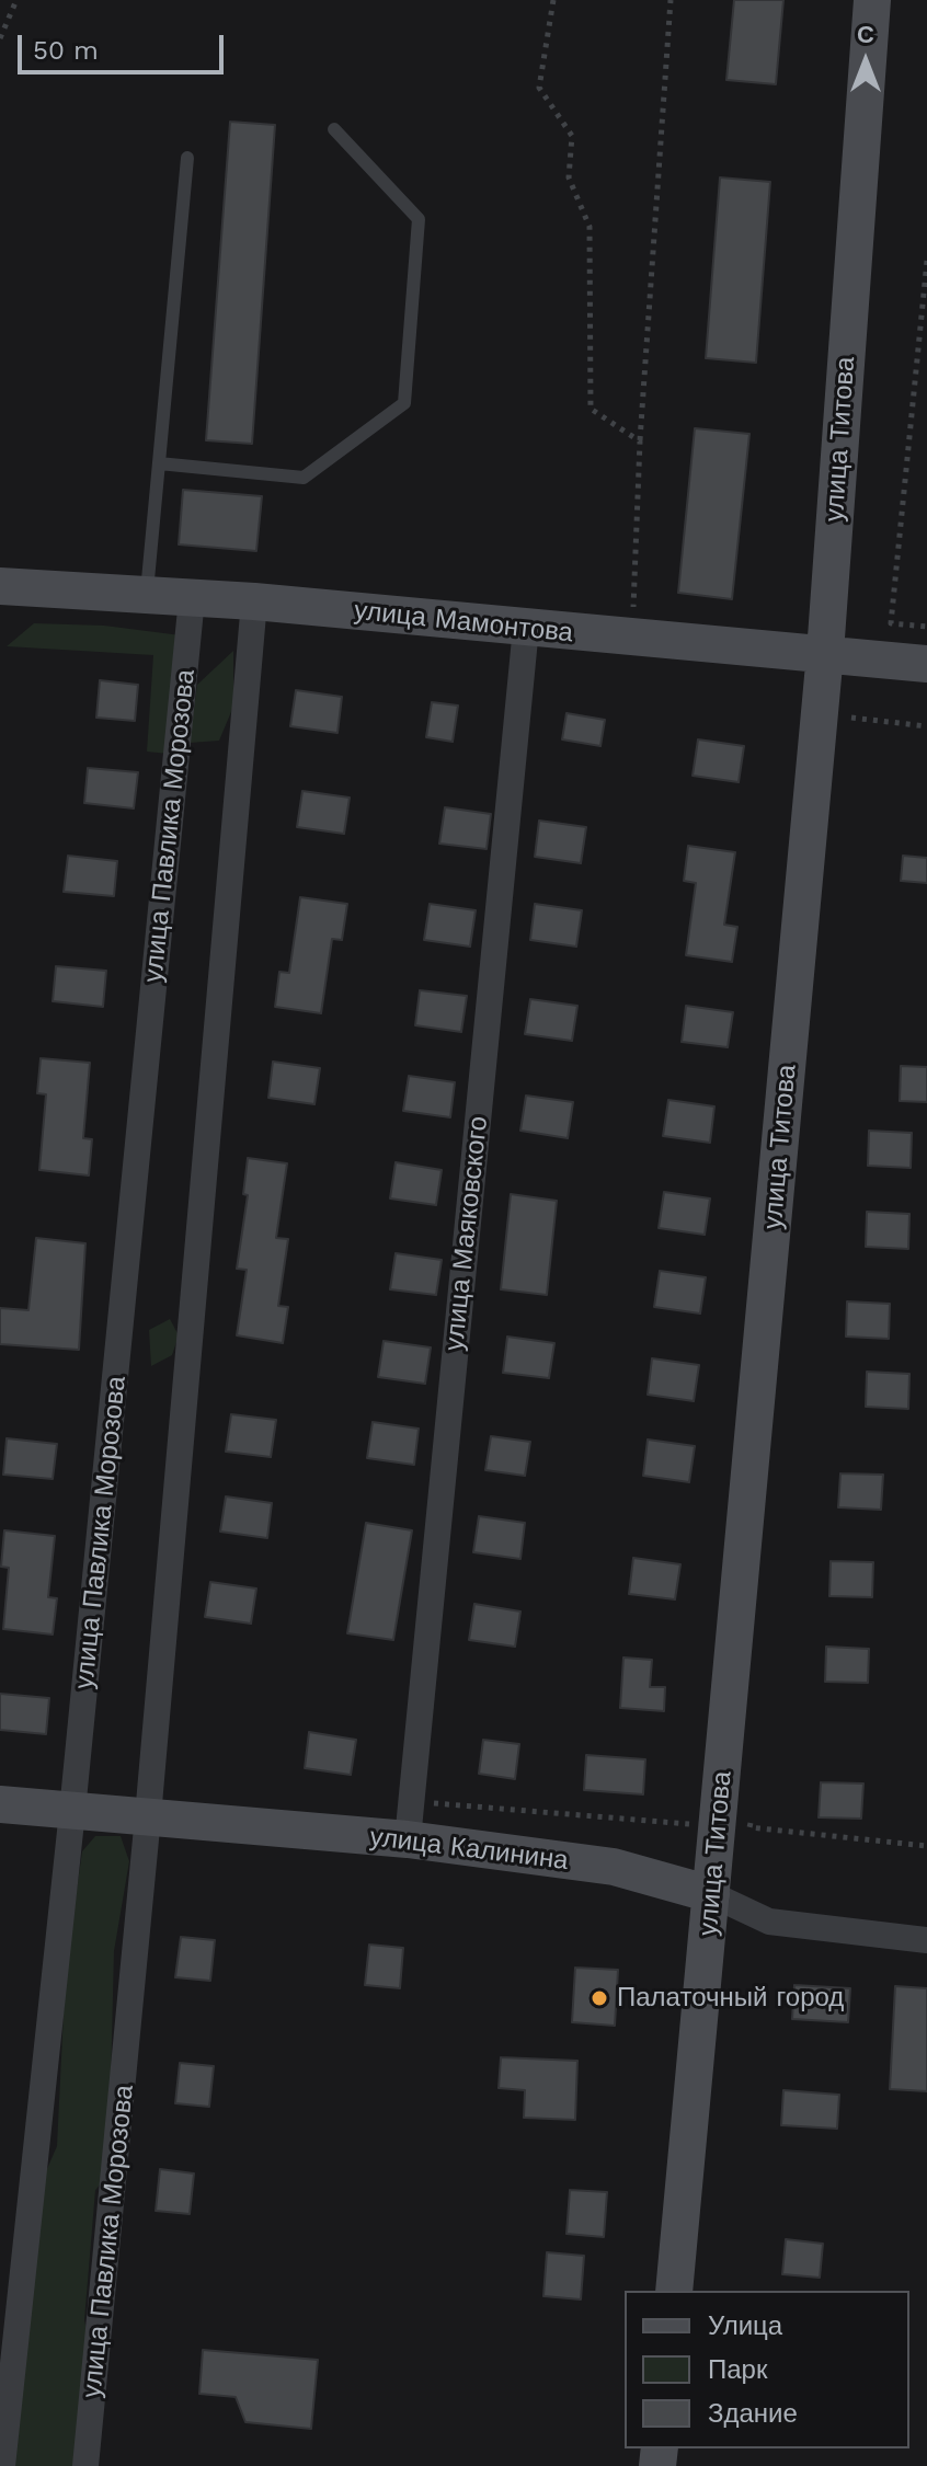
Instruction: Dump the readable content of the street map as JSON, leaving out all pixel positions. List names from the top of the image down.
{
  "streets": {
    "main road": ["улица Титова", "улица Мамонтова", "улица Калинина"],
    "street": ["улица Павлика Морозова", "улица Маяковского"]
  },
  "crossings": [
    ["улица Титова", "улица Мамонтова"],
    ["улица Титова", "улица Калинина"],
    ["улица Мамонтова", "улица Павлика Морозова"],
    ["улица Мамонтова", "улица Маяковского"],
    ["улица Павлика Морозова", "улица Калинина"],
    ["улица Маяковского", "улица Калинина"]
  ],
  "places": ["Палаточный город"],
  "legend": ["Улица", "Парк", "Здание"],
  "scale_bar": "50 m",
  "north": "top"
}
